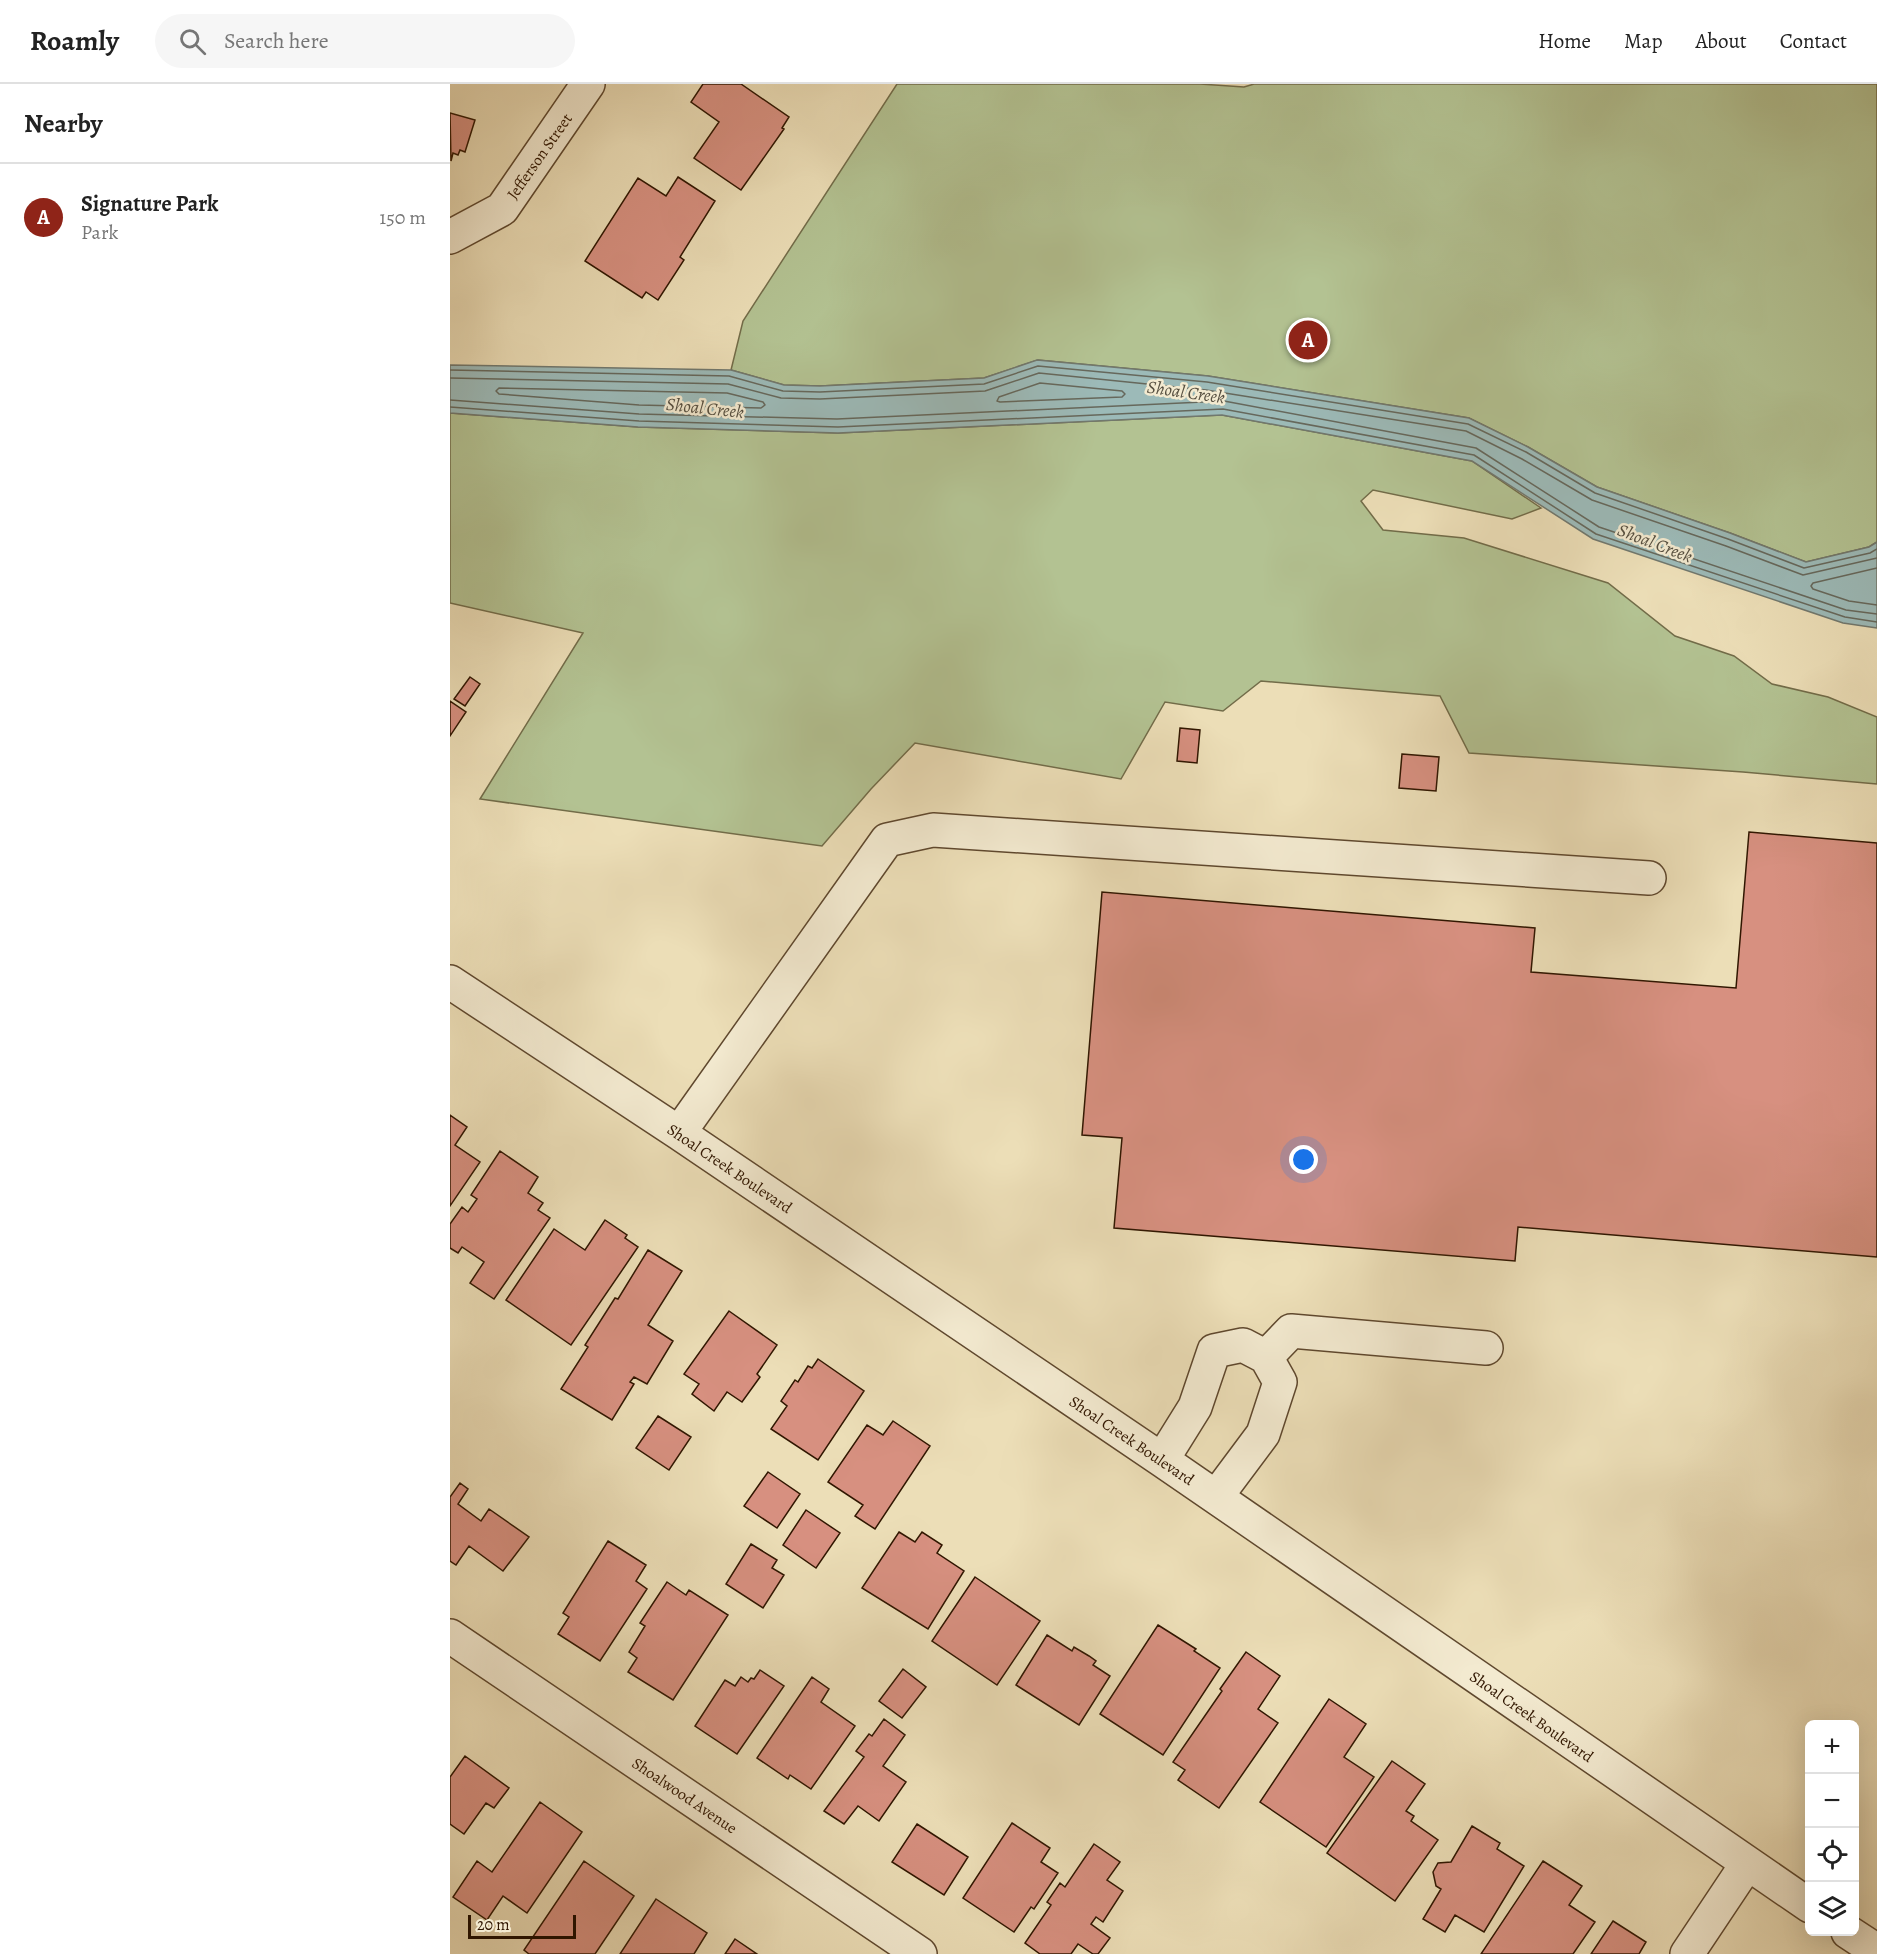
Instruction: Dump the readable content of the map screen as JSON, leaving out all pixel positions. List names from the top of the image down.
{
  "streets": {
    "street": ["Jefferson Street", "Shoal Creek Boulevard", "Shoalwood Avenue"]
  },
  "water": ["Shoal Creek"],
  "scale_bar": "20 m",
  "page": {
    "header": "Roamly",
    "search": "Search here",
    "nav": [
      "Home",
      "Map",
      "About",
      "Contact"
    ],
    "heading": "Nearby",
    "list": [
      {
        "mark": "A",
        "name": "Signature Park",
        "note": "Park",
        "value": "150 m"
      }
    ],
    "pins": "A",
    "map_buttons": ["+", "−"],
    "scale": "20 m"
  }
}
